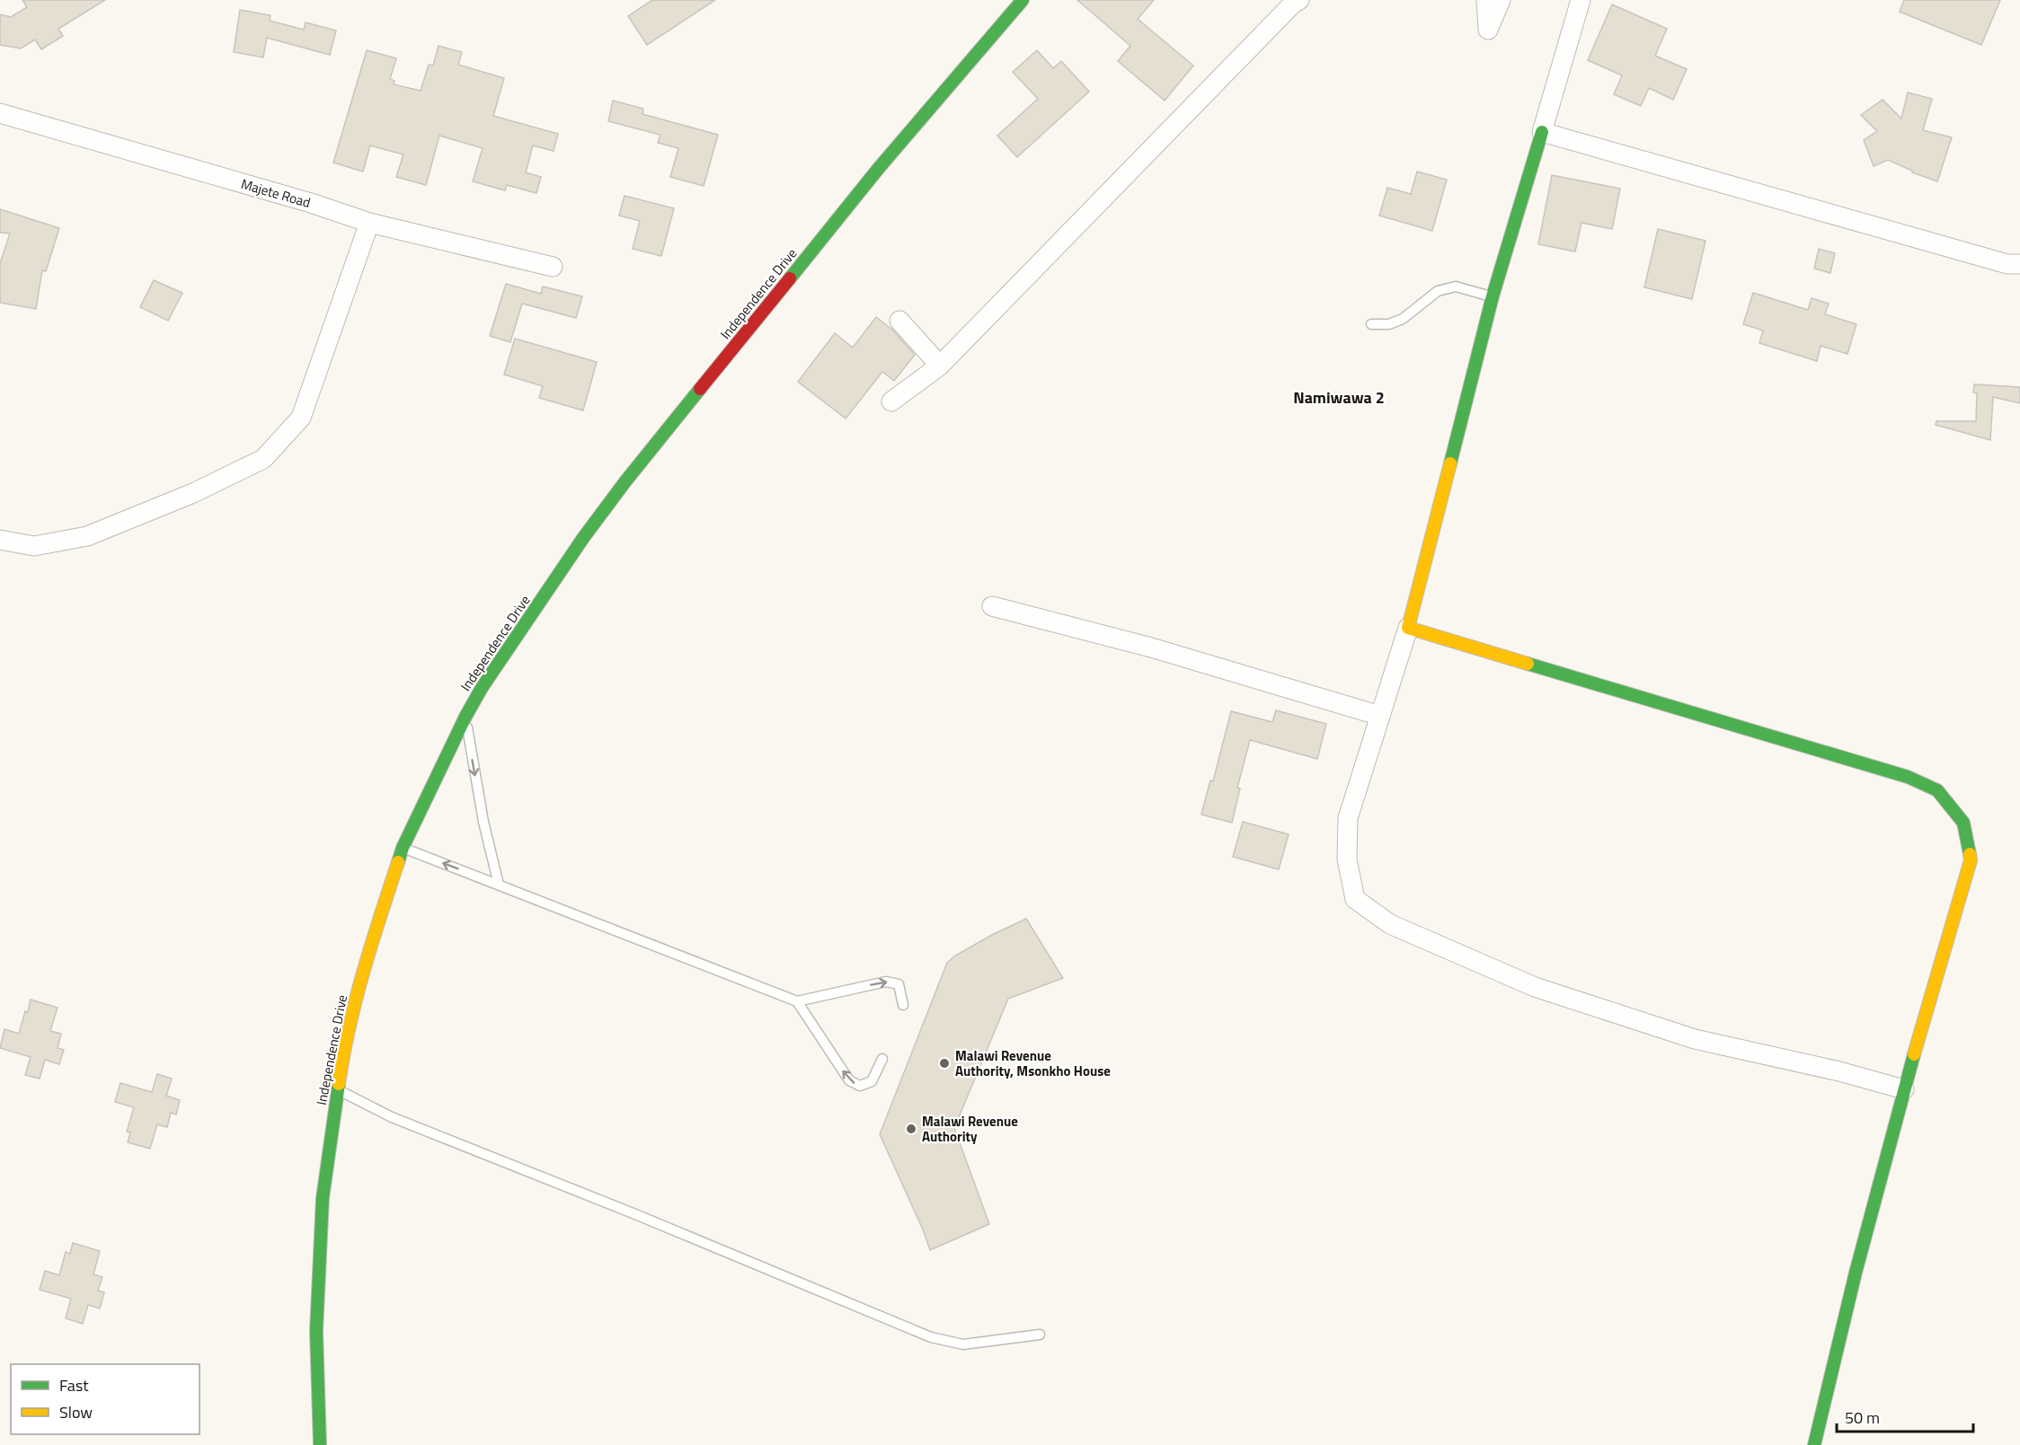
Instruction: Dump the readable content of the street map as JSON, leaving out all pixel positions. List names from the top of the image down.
{
  "streets": {
    "street": ["Majete Road", "Independence Drive"]
  },
  "districts": ["Namiwawa 2"],
  "places": ["Malawi Revenue Authority, Msonkho House", "Malawi Revenue Authority"],
  "legend": ["Fast", "Slow"],
  "scale_bar": "50 m"
}
